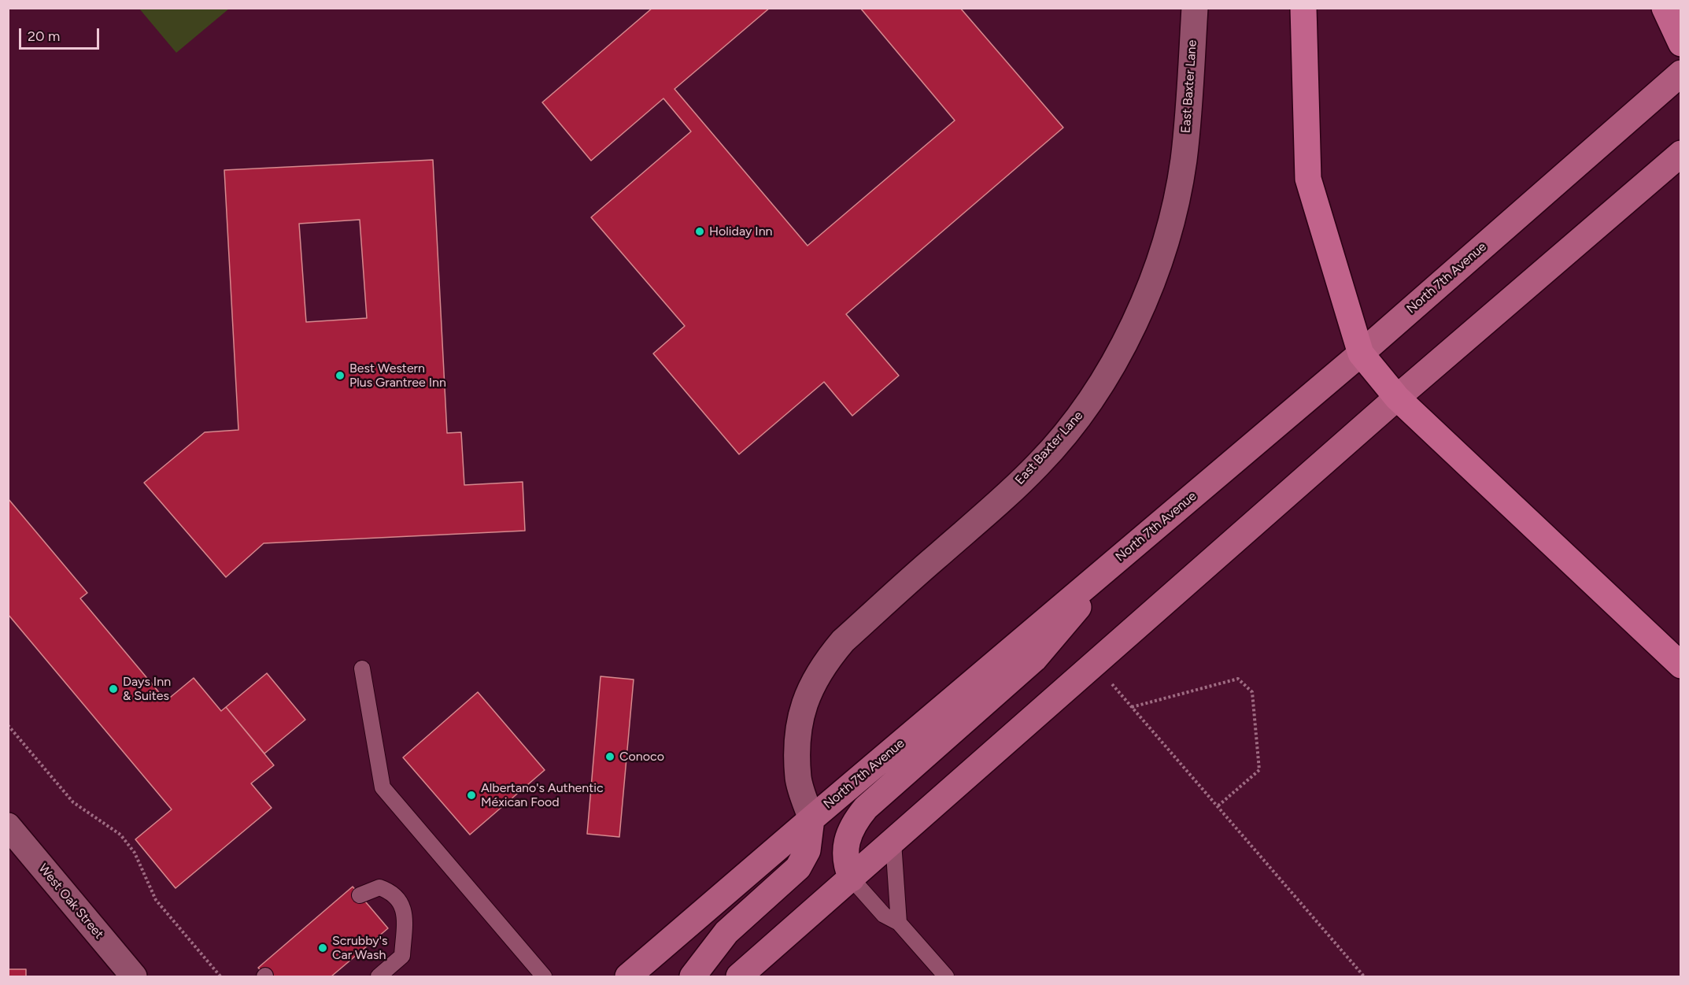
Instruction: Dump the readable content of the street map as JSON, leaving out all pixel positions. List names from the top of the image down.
{
  "streets": {
    "main road": ["East Baxter Lane", "North 7th Avenue", "West Oak Street"]
  },
  "crossings": [
    ["East Baxter Lane", "North 7th Avenue"]
  ],
  "places": [
    "Holiday Inn",
    "Best Western Plus Grantree Inn",
    "Days Inn & Suites",
    "Conoco",
    "Albertano's Authentic Méxican Food",
    "Scrubby's Car Wash"
  ],
  "scale_bar": "20 m"
}
